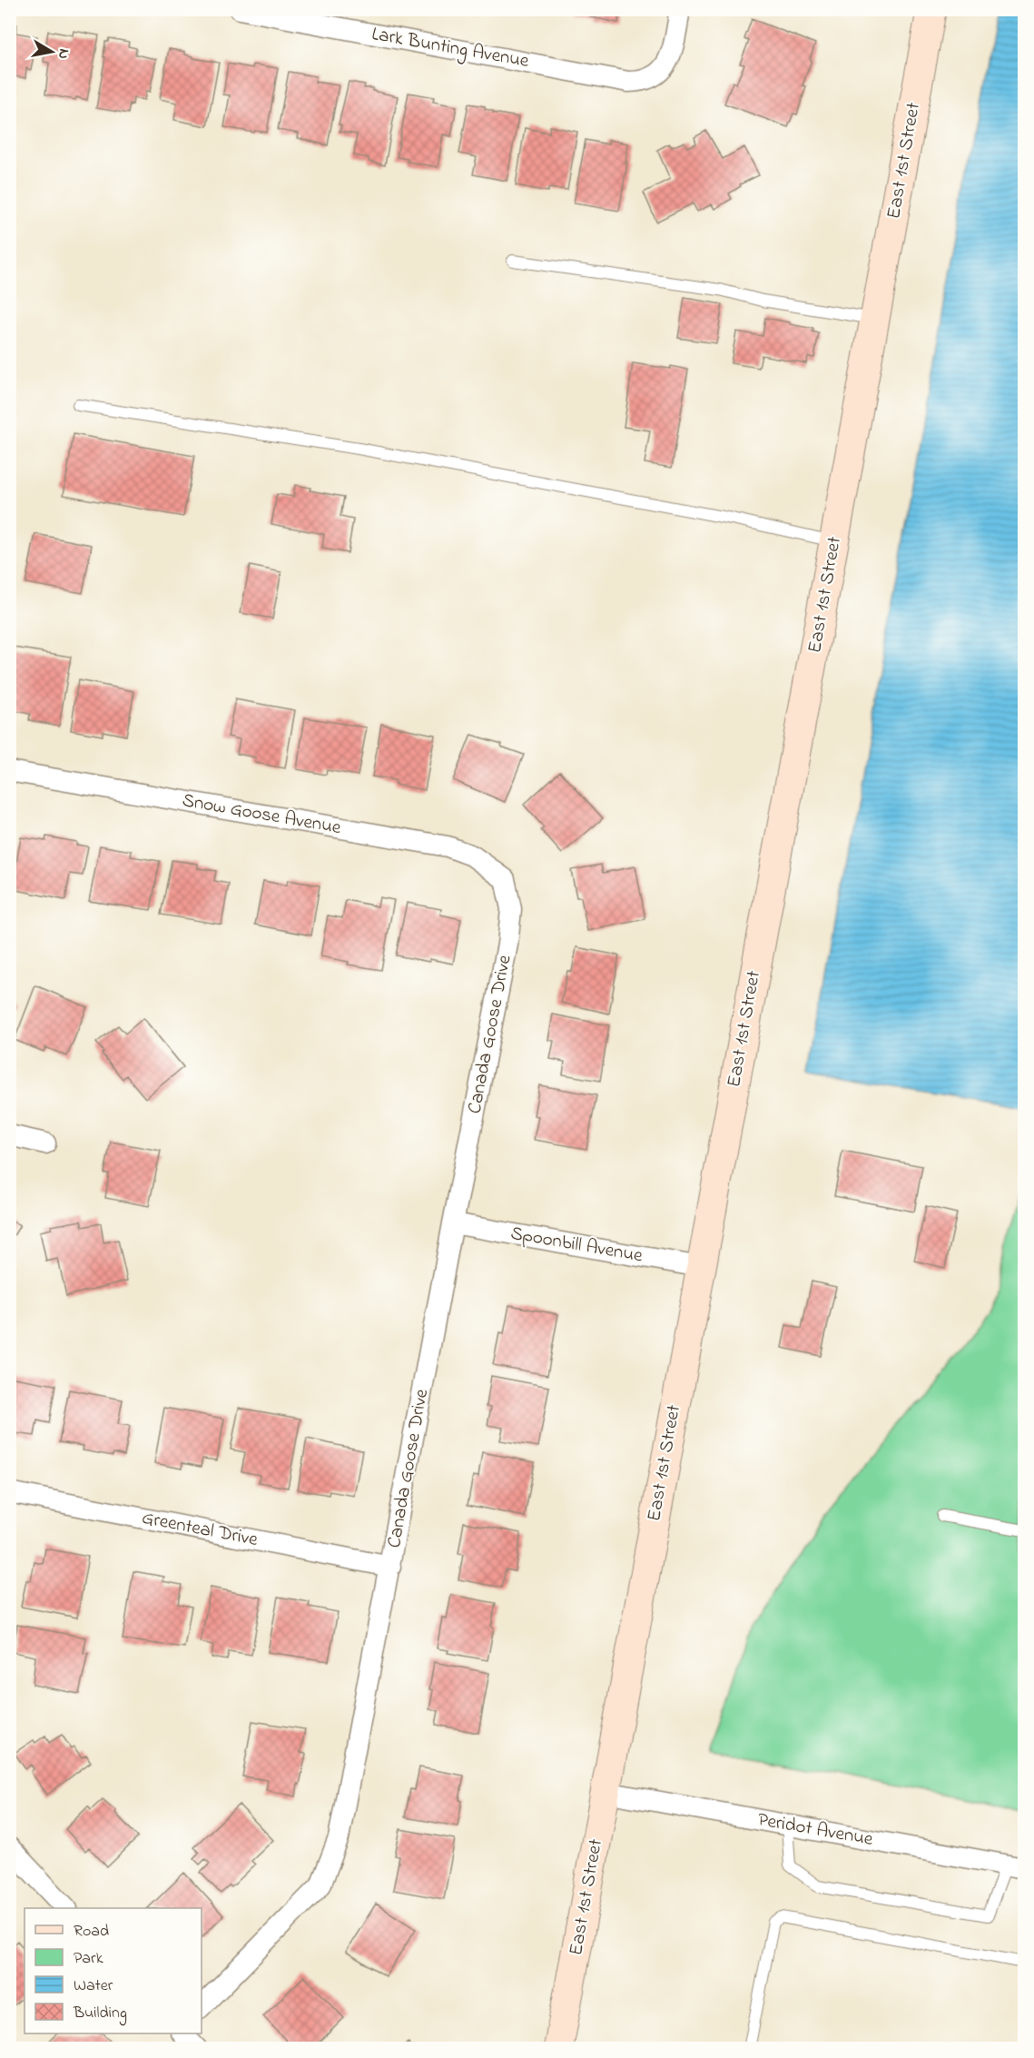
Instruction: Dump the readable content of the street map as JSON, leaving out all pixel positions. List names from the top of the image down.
{
  "streets": {
    "main road": ["East 1st Street"],
    "street": [
      "Lark Bunting Avenue",
      "Snow Goose Avenue",
      "Canada Goose Drive",
      "Spoonbill Avenue",
      "Greenteal Drive",
      "Peridot Avenue"
    ]
  },
  "crossings": [
    ["East 1st Street", "Spoonbill Avenue"],
    ["East 1st Street", "Peridot Avenue"],
    ["Snow Goose Avenue", "Canada Goose Drive"],
    ["Canada Goose Drive", "Spoonbill Avenue"],
    ["Canada Goose Drive", "Greenteal Drive"]
  ],
  "legend": [
    "Road",
    "Park",
    "Water",
    "Building"
  ],
  "north": "right"
}
